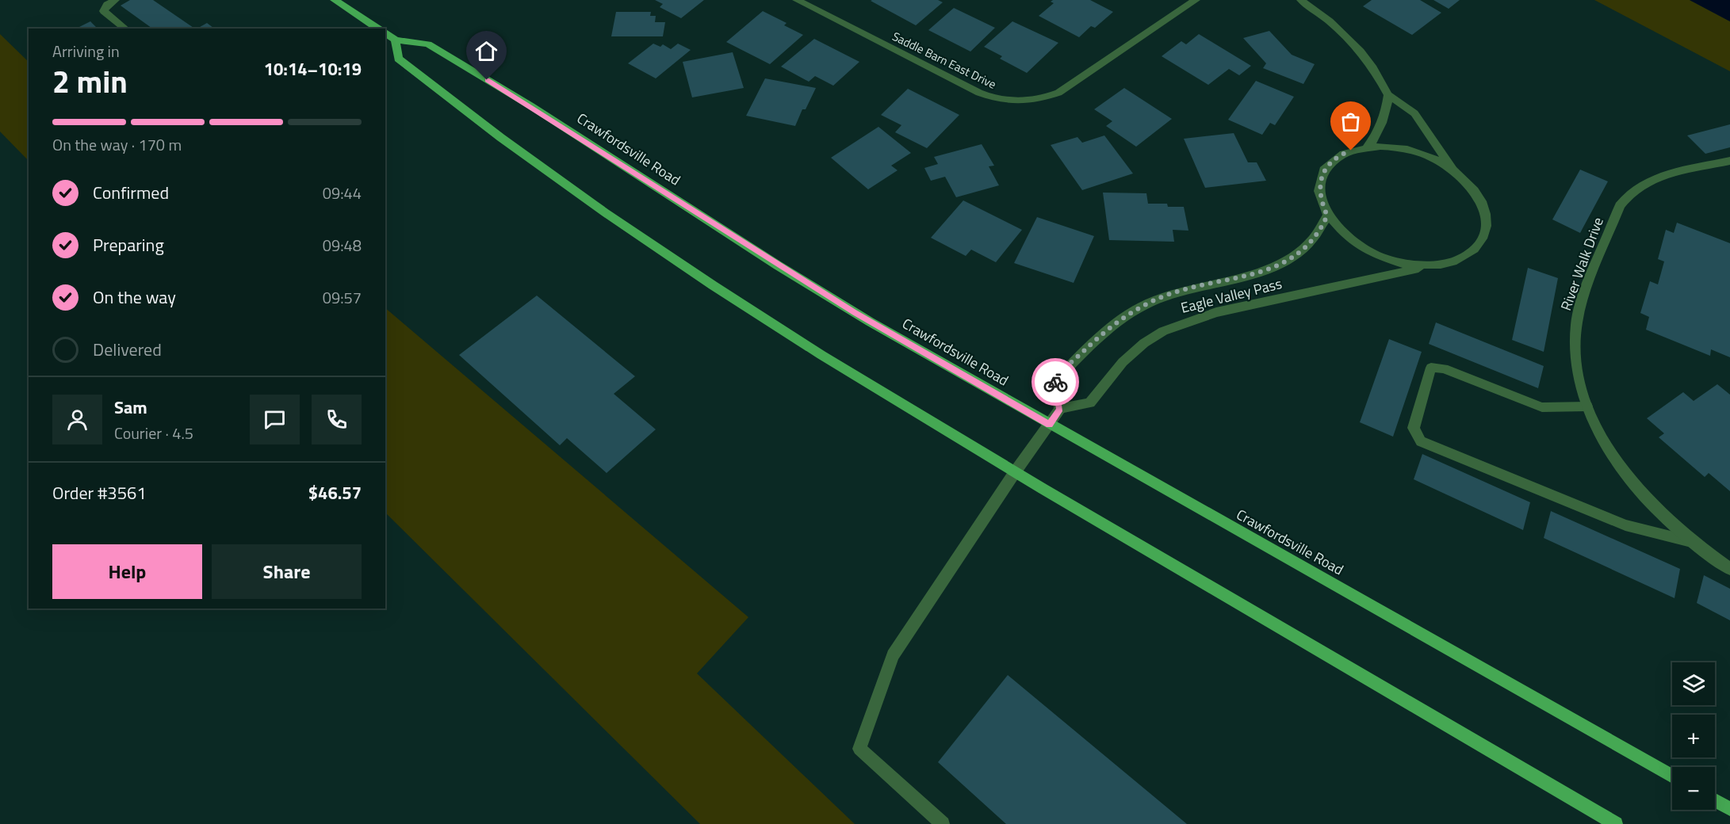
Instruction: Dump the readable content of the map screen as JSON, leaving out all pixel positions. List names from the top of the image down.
{
  "streets": {
    "main road": ["Crawfordsville Road"],
    "street": ["Saddle Barn East Drive", "River Walk Drive", "Eagle Valley Pass"]
  },
  "page": {
    "heading": ["2 min", "Arriving in", "10:14–10:19"],
    "panel": [
      "Sam",
      "Courier · 4.5",
      "Order #3561",
      "$46.57"
    ],
    "bar": "On the way · 170 m",
    "list": [
      ["Confirmed", "09:44"],
      ["Preparing", "09:48"],
      ["On the way", "09:57"],
      "Delivered"
    ],
    "buttons": ["Help", "Share"],
    "map_buttons": ["+", "−"]
  }
}
